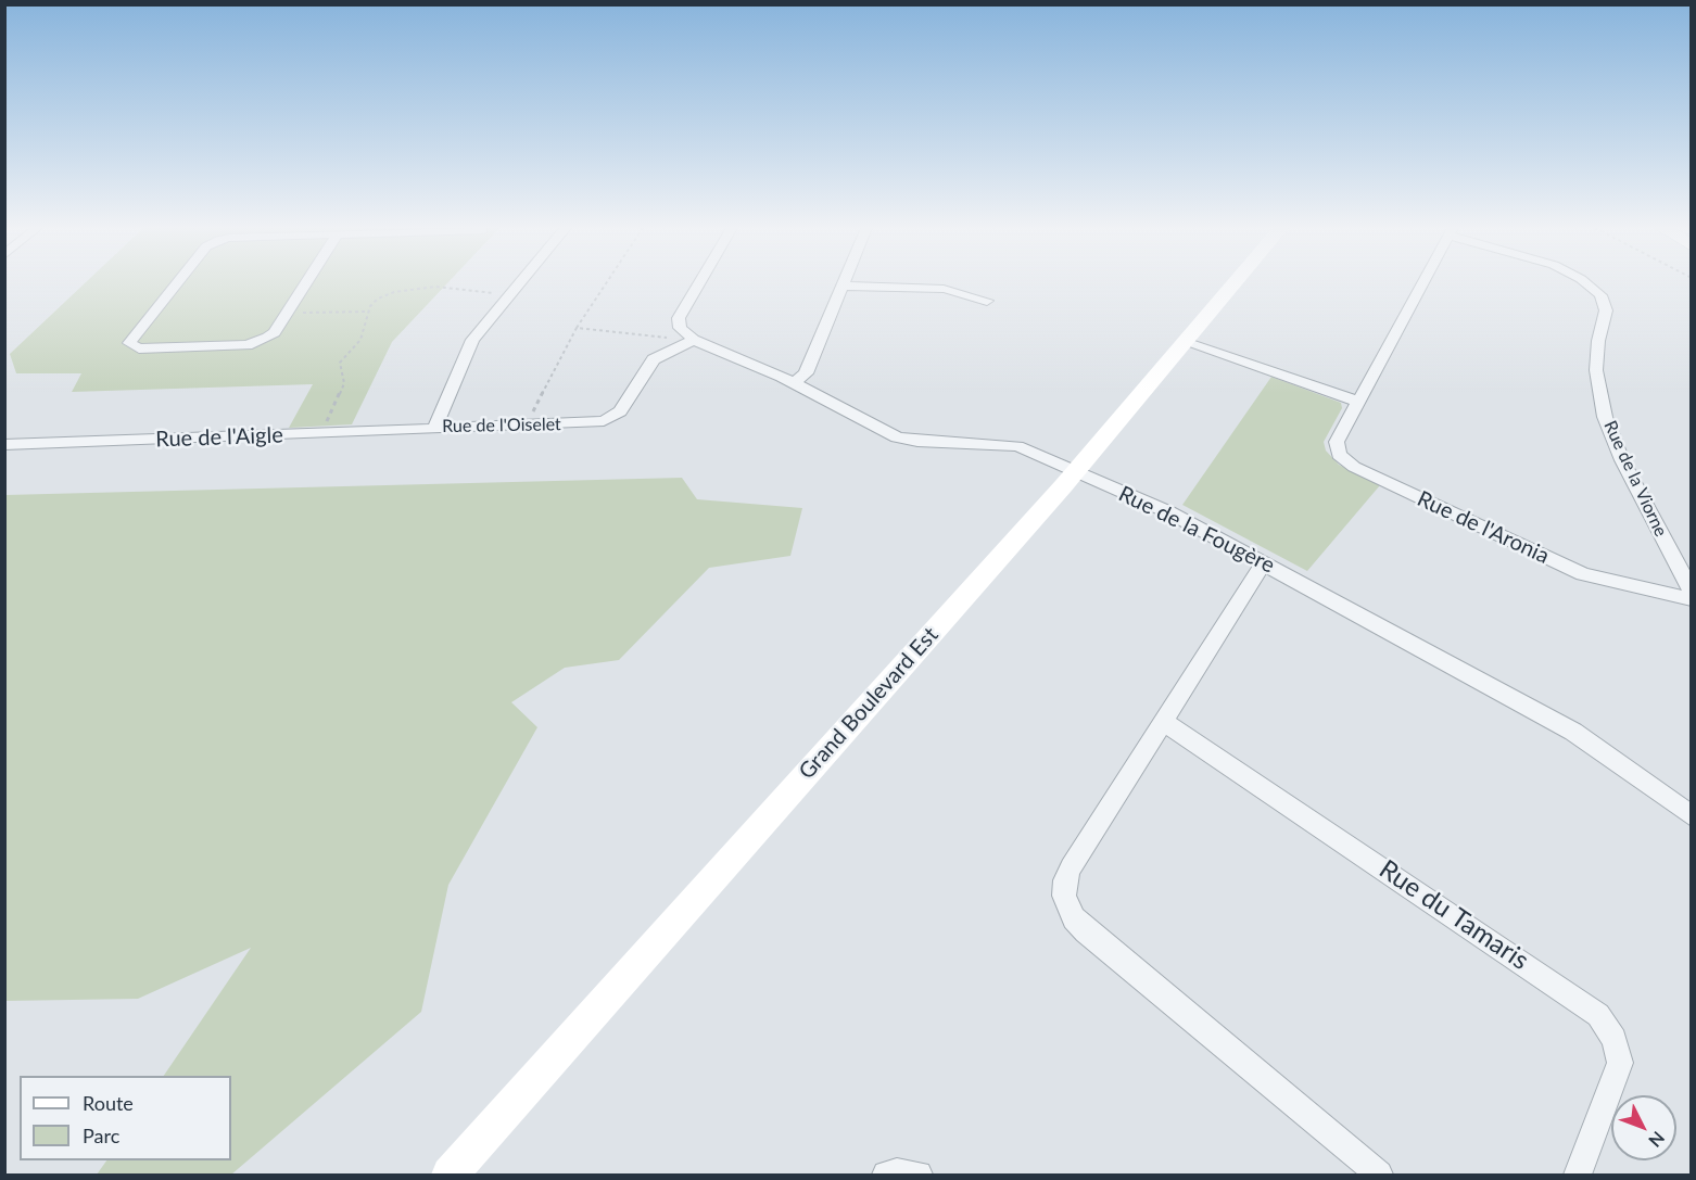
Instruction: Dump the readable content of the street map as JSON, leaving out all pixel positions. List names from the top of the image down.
{
  "streets": {
    "street": [
      "Rue de l'Oiselet",
      "Rue de l'Aigle",
      "Rue de la Viorne",
      "Rue de l'Aronia",
      "Rue de la Fougère",
      "Grand Boulevard Est",
      "Rue du Tamaris"
    ]
  },
  "crossings": [
    ["Rue de l'Oiselet", "Rue de l'Aigle"],
    ["Rue de l'Oiselet", "Rue de la Fougère"],
    ["Rue de la Fougère", "Grand Boulevard Est"]
  ],
  "legend": ["Route", "Parc"],
  "north": "bottom right"
}
